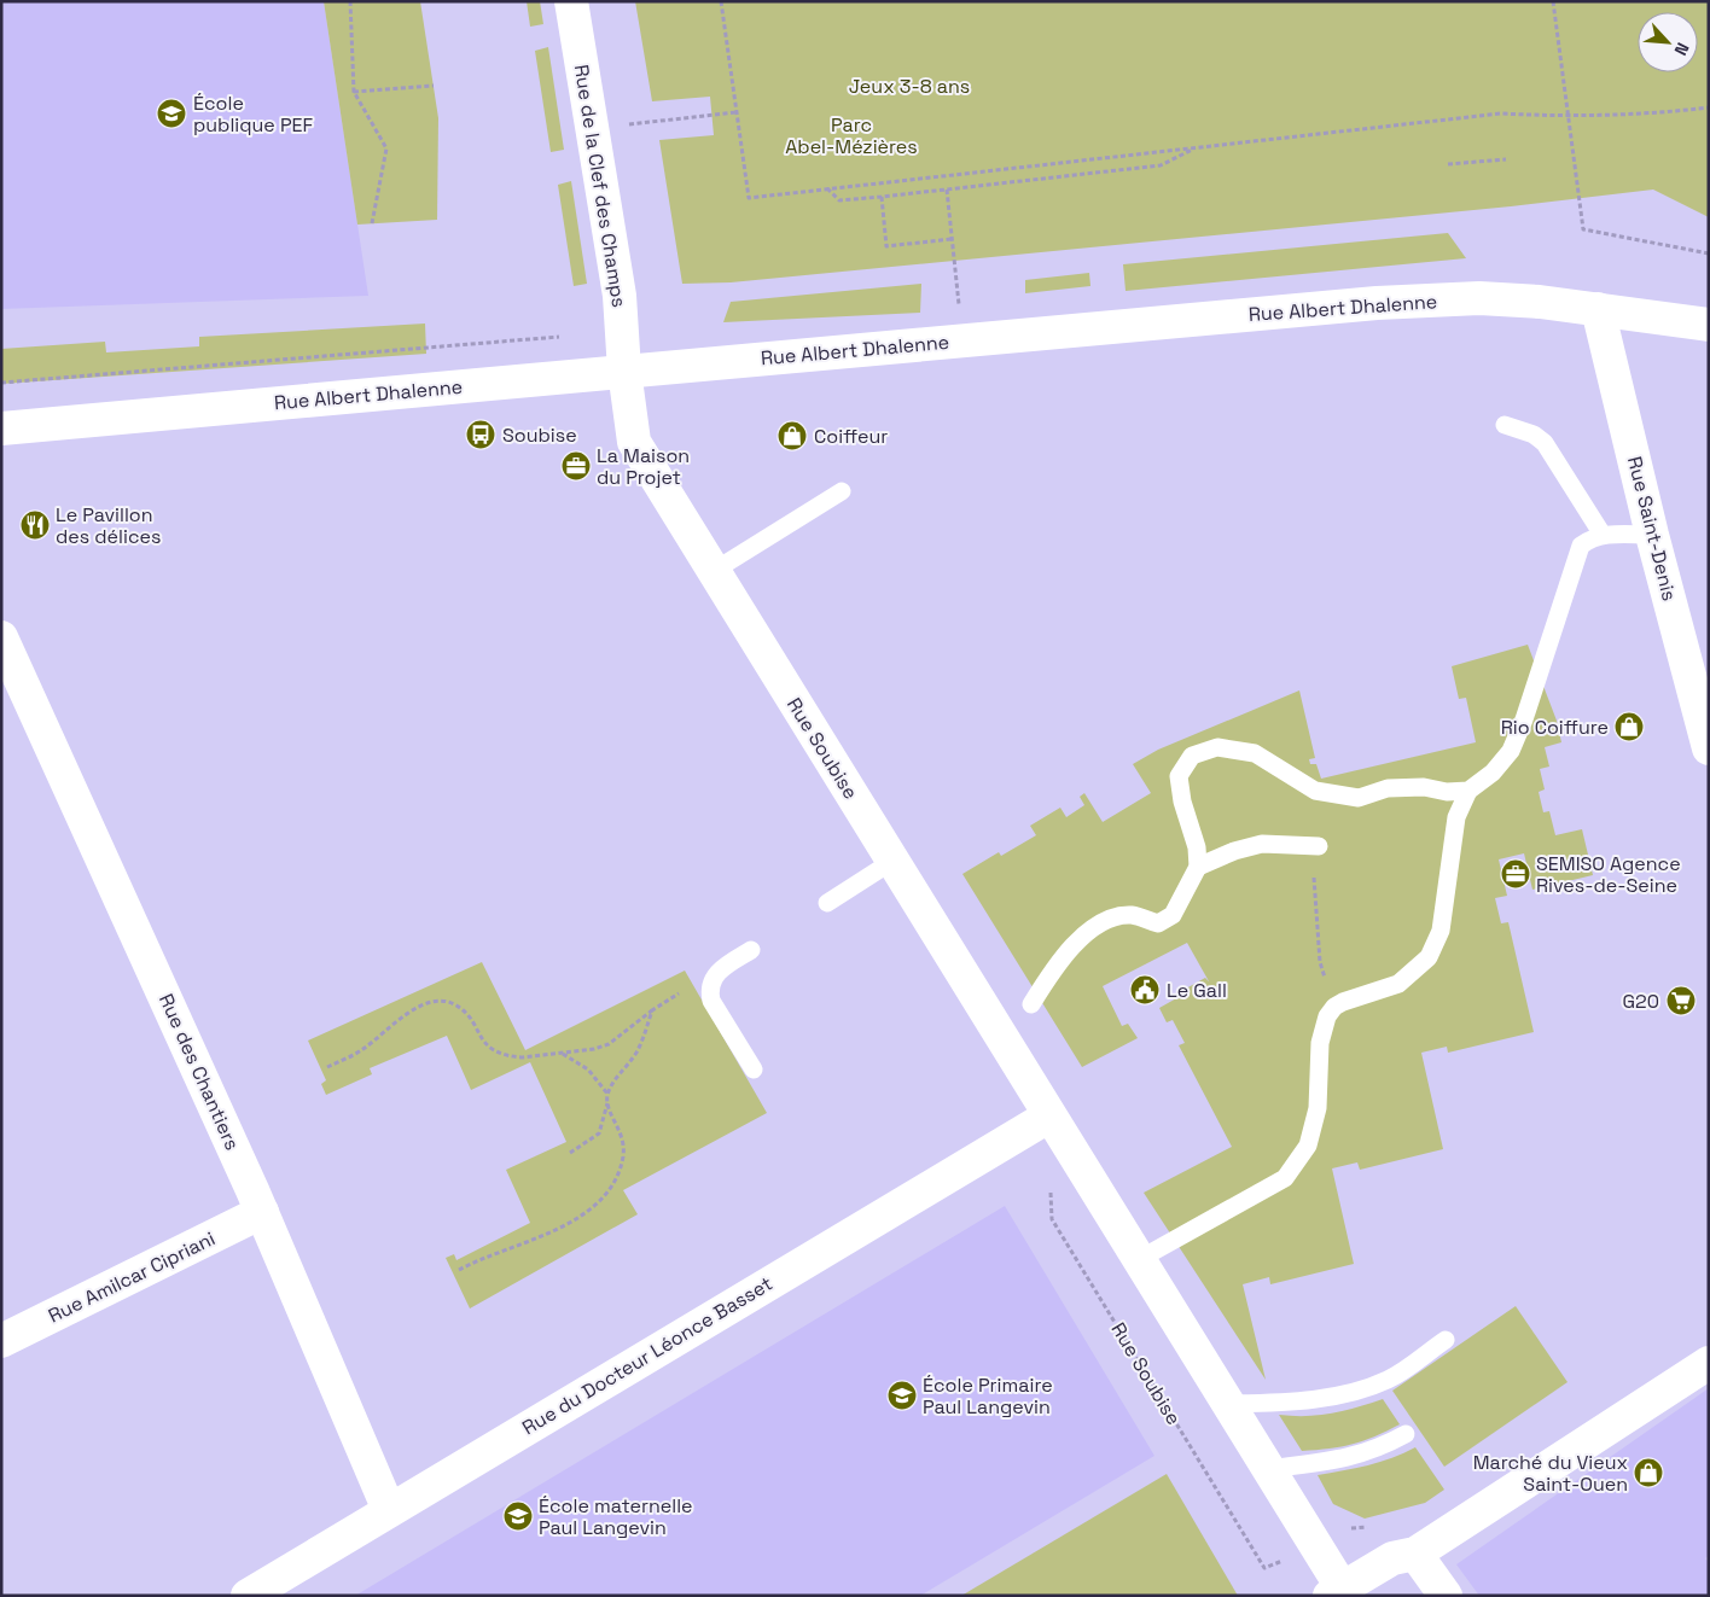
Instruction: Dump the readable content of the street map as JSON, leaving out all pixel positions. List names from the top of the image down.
{
  "streets": {
    "street": [
      "Rue de la Clef des Champs",
      "Rue Albert Dhalenne",
      "Rue Saint-Denis",
      "Rue Soubise",
      "Rue des Chantiers",
      "Rue Amilcar Cipriani",
      "Rue du Docteur Léonce Basset"
    ]
  },
  "crossings": [
    ["Rue de la Clef des Champs", "Rue Albert Dhalenne"],
    ["Rue de la Clef des Champs", "Rue Soubise"],
    ["Rue Albert Dhalenne", "Rue Saint-Denis"],
    ["Rue Albert Dhalenne", "Rue Soubise"],
    ["Rue Soubise", "Rue du Docteur Léonce Basset"],
    ["Rue des Chantiers", "Rue Amilcar Cipriani"],
    ["Rue des Chantiers", "Rue du Docteur Léonce Basset"]
  ],
  "parks": ["Jeux 3-8 ans", "Parc Abel-Mézières"],
  "places": {
    "school or university": ["École publique PEF", "École Primaire Paul Langevin", "École maternelle Paul Langevin"],
    "bus stop": ["Soubise"],
    "shop": ["Coiffeur", "Rio Coiffure", "Marché du Vieux Saint-Ouen"],
    "office": ["La Maison du Projet", "SEMISO Agence Rives-de-Seine"],
    "restaurant": ["Le Pavillon des délices"],
    "public building": ["Le Gall"],
    "supermarket": ["G20"]
  },
  "north": "bottom right"
}
